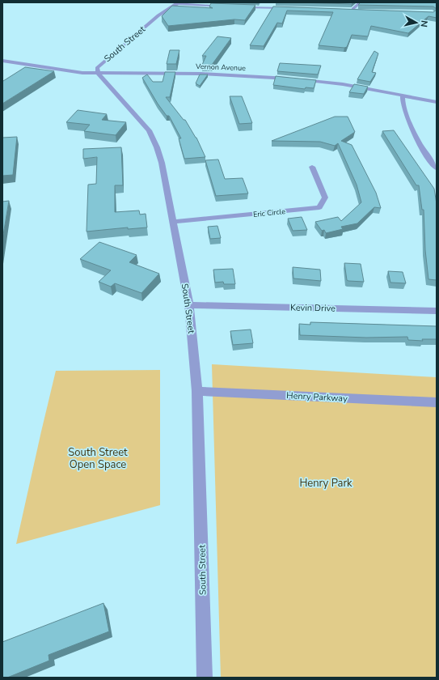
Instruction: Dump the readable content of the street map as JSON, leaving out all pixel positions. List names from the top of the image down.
{
  "streets": {
    "street": [
      "South Street",
      "Vernon Avenue",
      "Eric Circle",
      "Kevin Drive",
      "Henry Parkway"
    ]
  },
  "crossings": [
    ["South Street", "Vernon Avenue"],
    ["South Street", "Eric Circle"],
    ["South Street", "Kevin Drive"],
    ["South Street", "Henry Parkway"]
  ],
  "parks": ["South Street Open Space", "Henry Park"],
  "north": "right"
}
